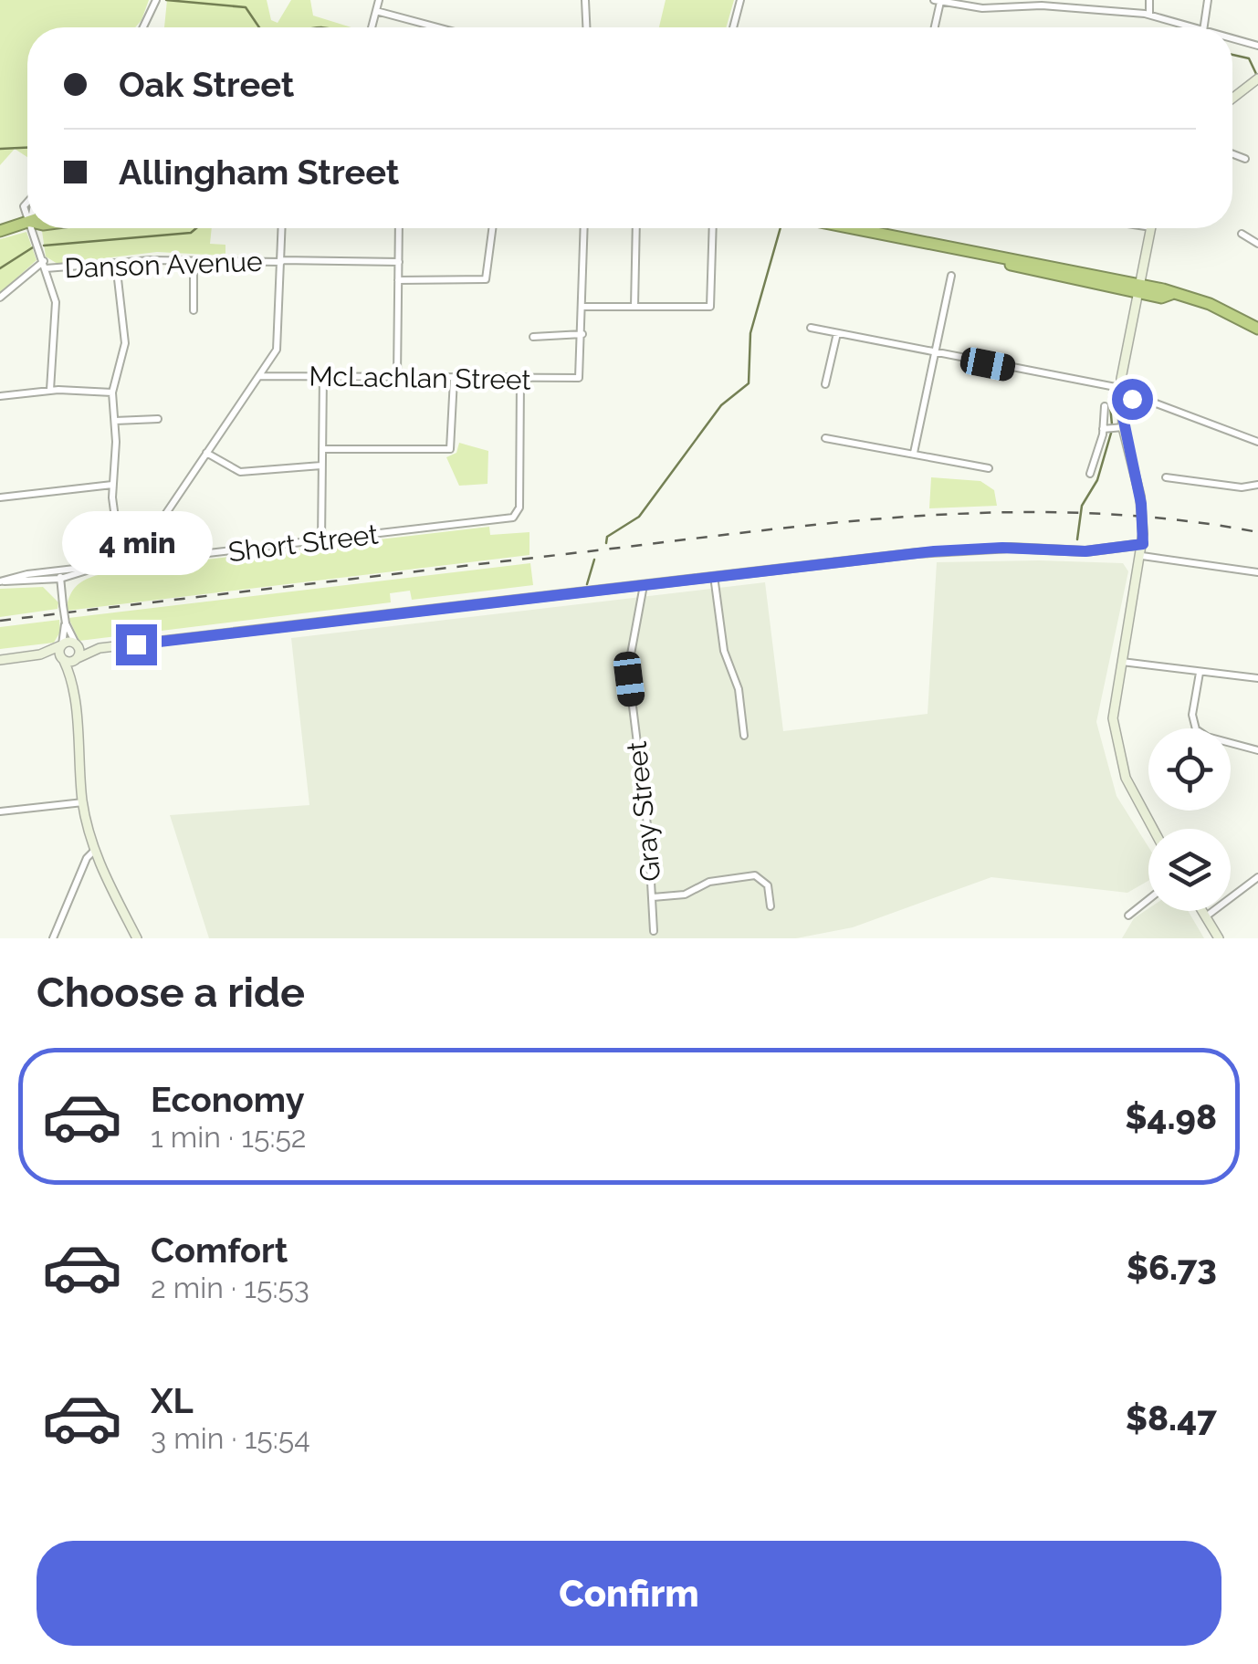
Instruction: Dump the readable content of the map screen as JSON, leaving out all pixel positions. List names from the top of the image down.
{
  "streets": {
    "street": [
      "Danson Avenue",
      "McLachlan Street",
      "Short Street",
      "Gray Street"
    ]
  },
  "crossings": [
    ["McLachlan Street", "Short Street"]
  ],
  "page": {
    "banner": ["Oak Street", "Allingham Street"],
    "bubble": "4 min",
    "heading": "Choose a ride",
    "list": [
      {
        "name": "Economy",
        "note": "1 min · 15:52",
        "value": "$4.98"
      },
      {
        "name": "Comfort",
        "note": "2 min · 15:53",
        "value": "$6.73"
      },
      {
        "name": "XL",
        "note": "3 min · 15:54",
        "value": "$8.47"
      }
    ],
    "buttons": "Confirm"
  }
}
